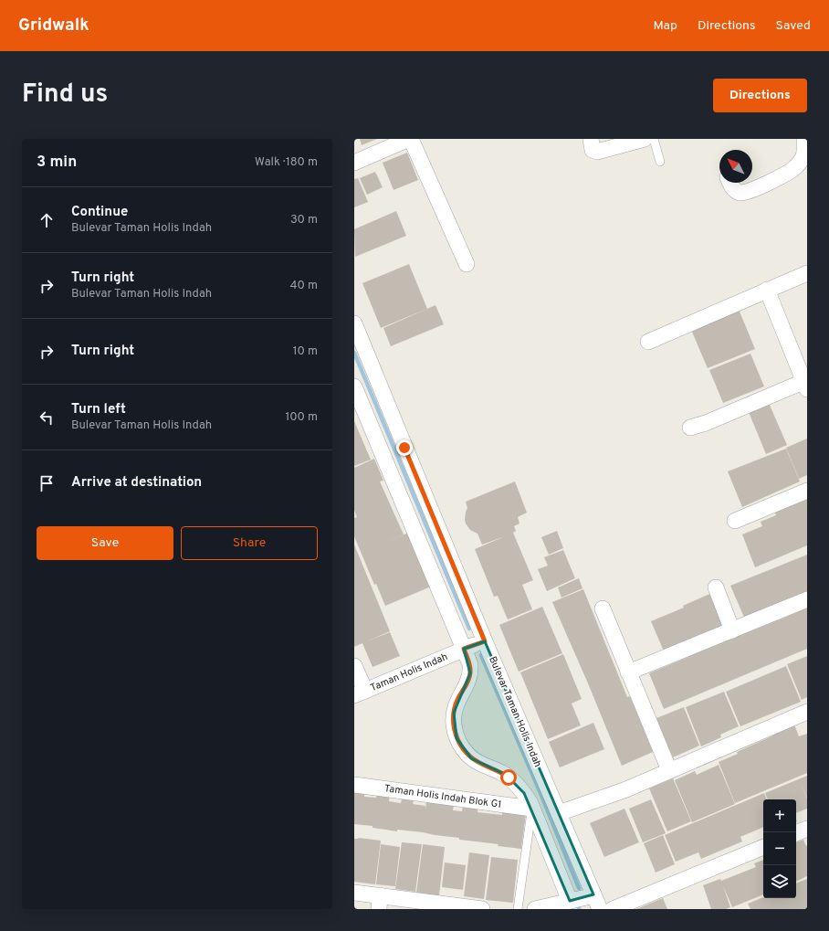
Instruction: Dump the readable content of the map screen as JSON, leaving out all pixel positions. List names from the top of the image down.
{
  "streets": {
    "street": ["Taman Holis Indah", "Bulevar Taman Holis Indah", "Taman Holis Indah Blok G1"]
  },
  "crossings": [
    ["Taman Holis Indah", "Bulevar Taman Holis Indah"]
  ],
  "north": "top left",
  "page": {
    "header": "Gridwalk",
    "nav": ["Map", "Directions", "Saved"],
    "title": "Find us",
    "buttons": [
      "Directions",
      ["Save", "Share"]
    ],
    "heading": ["3 min", "Walk · 180 m"],
    "list": [
      ["Continue", "Bulevar Taman Holis Indah", "30 m"],
      ["Turn right", "Bulevar Taman Holis Indah", "40 m"],
      ["Turn right", "10 m"],
      ["Turn left", "Bulevar Taman Holis Indah", "100 m"],
      "Arrive at destination"
    ],
    "map_buttons": ["+", "−"]
  }
}
